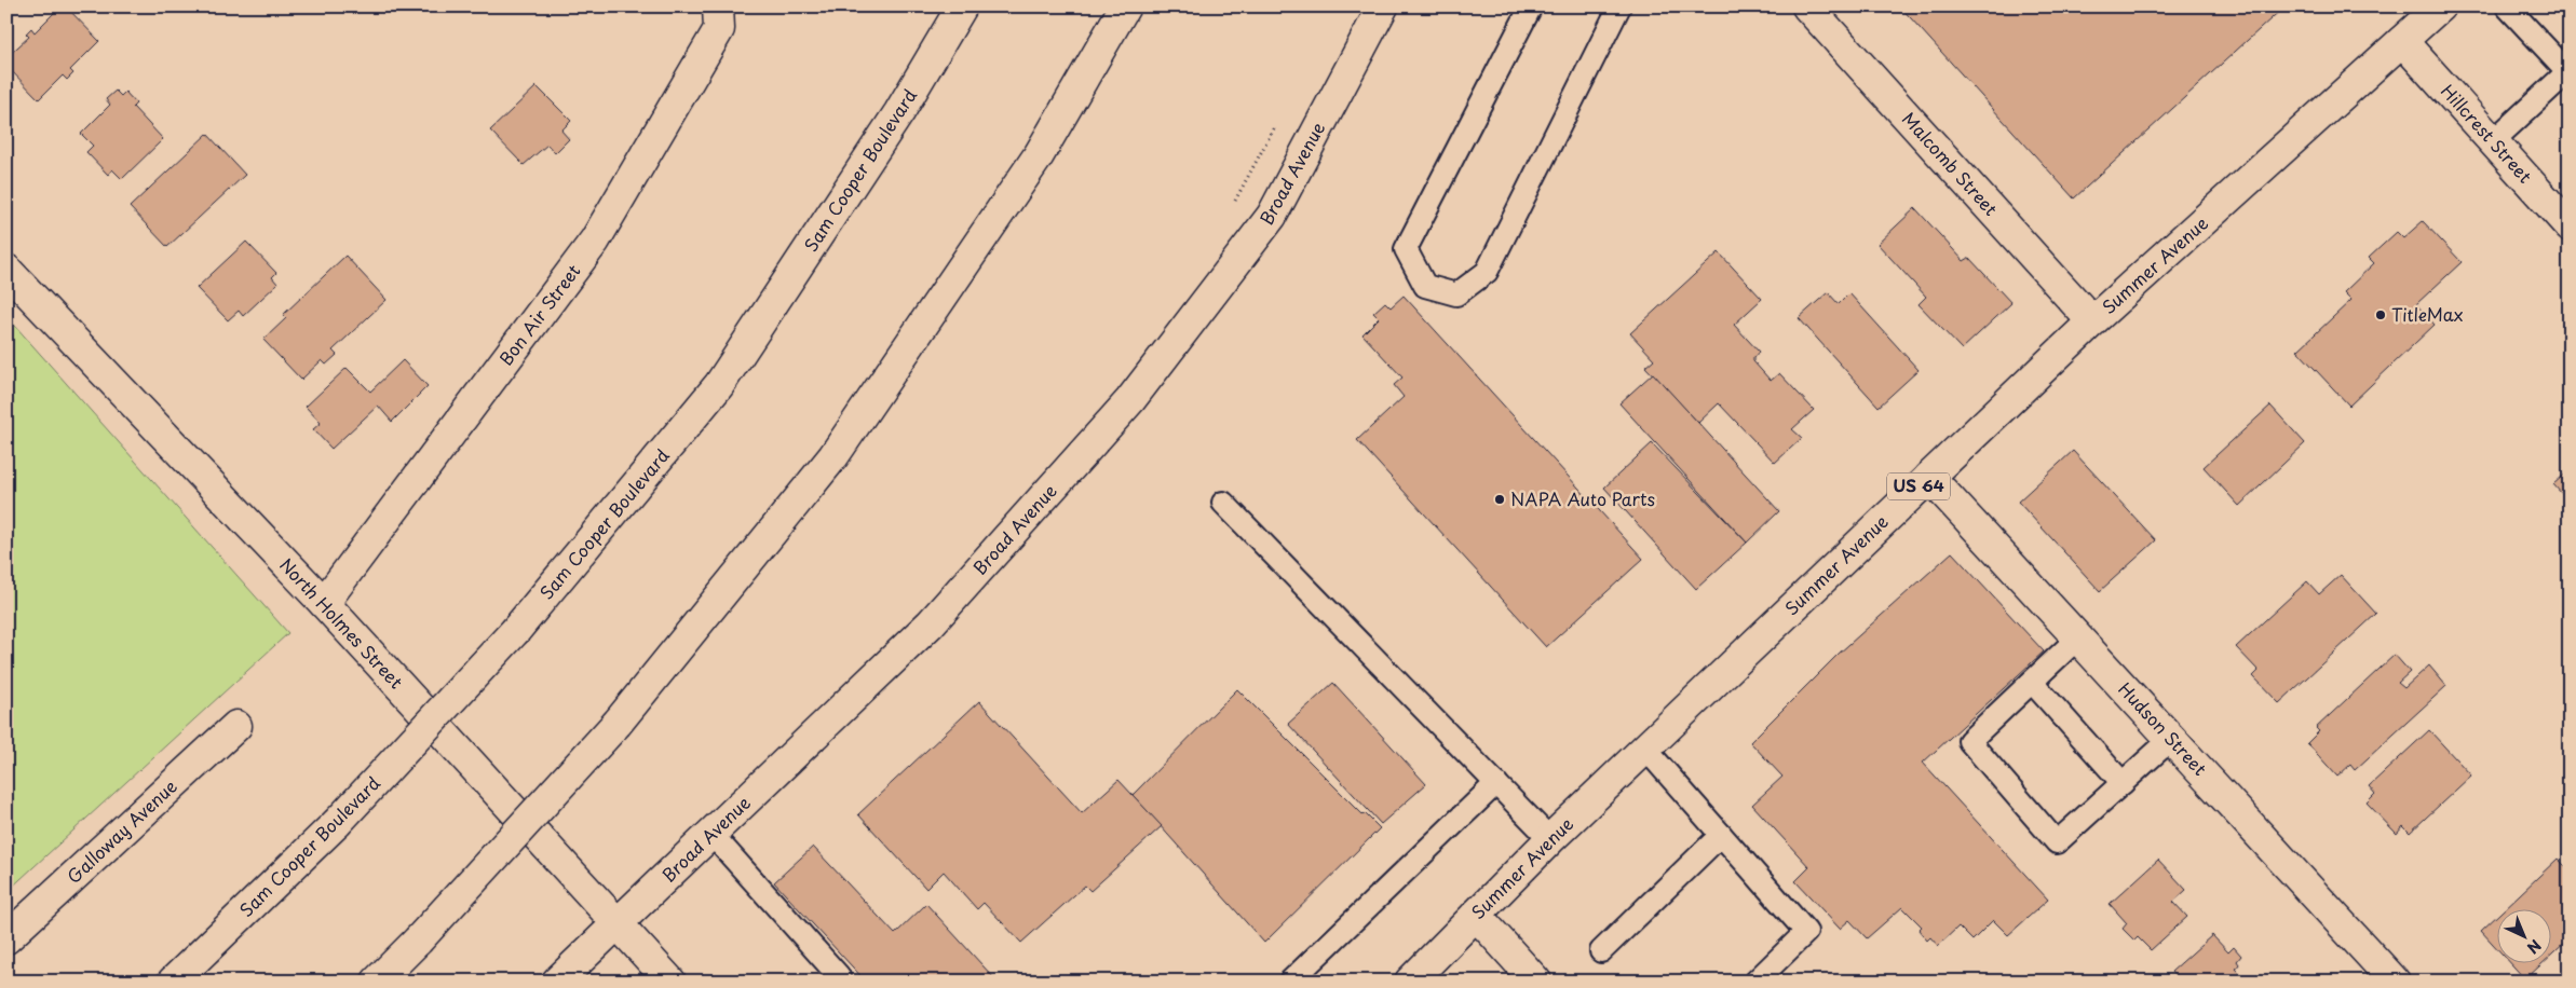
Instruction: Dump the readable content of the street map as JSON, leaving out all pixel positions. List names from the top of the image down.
{
  "streets": {
    "main road": [
      "Hillcrest Street",
      "Malcomb Street",
      "Sam Cooper Boulevard",
      "Broad Avenue",
      "Summer Avenue",
      "Bon Air Street",
      "US 64",
      "North Holmes Street",
      "Hudson Street",
      "Galloway Avenue"
    ]
  },
  "crossings": [
    ["Hillcrest Street", "Summer Avenue"],
    ["Malcomb Street", "Summer Avenue"],
    ["Broad Avenue", "North Holmes Street"],
    ["Summer Avenue", "Hudson Street"],
    ["Bon Air Street", "North Holmes Street"]
  ],
  "places": ["TitleMax", "NAPA Auto Parts"],
  "north": "bottom right"
}
